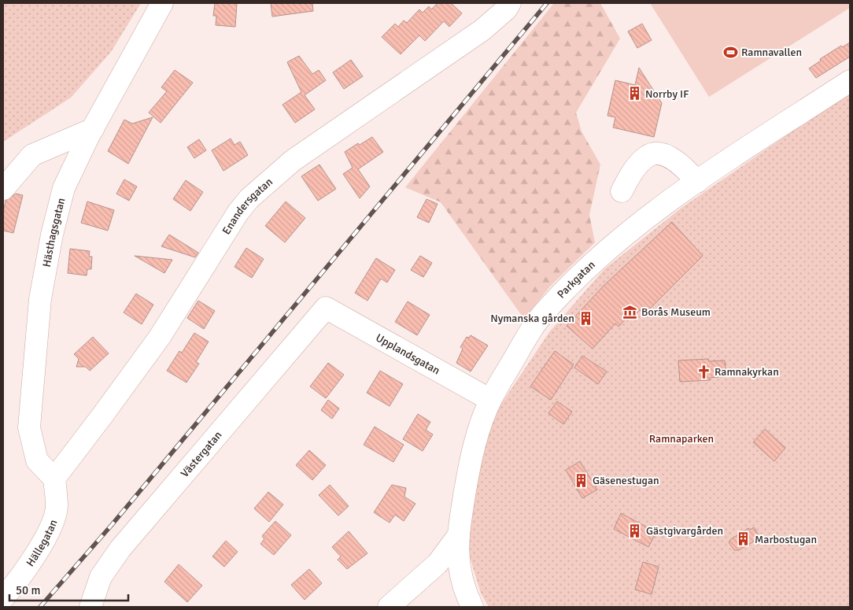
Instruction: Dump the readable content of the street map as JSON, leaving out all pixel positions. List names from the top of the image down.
{
  "streets": {
    "street": [
      "Enandersgatan",
      "Hästhagsgatan",
      "Parkgatan",
      "Upplandsgatan",
      "Västergatan",
      "Hällegatan"
    ]
  },
  "crossings": [
    ["Enandersgatan", "Hästhagsgatan"],
    ["Enandersgatan", "Hällegatan"],
    ["Hästhagsgatan", "Hällegatan"],
    ["Parkgatan", "Upplandsgatan"],
    ["Upplandsgatan", "Västergatan"]
  ],
  "parks": ["Ramnaparken"],
  "places": {
    "sports": ["Ramnavallen"],
    "building": [
      "Norrby IF",
      "Nymanska gården",
      "Gäsenestugan",
      "Gästgivargården",
      "Marbostugan"
    ],
    "museum": ["Borås Museum"],
    "church": ["Ramnakyrkan"]
  },
  "scale_bar": "50 m"
}
